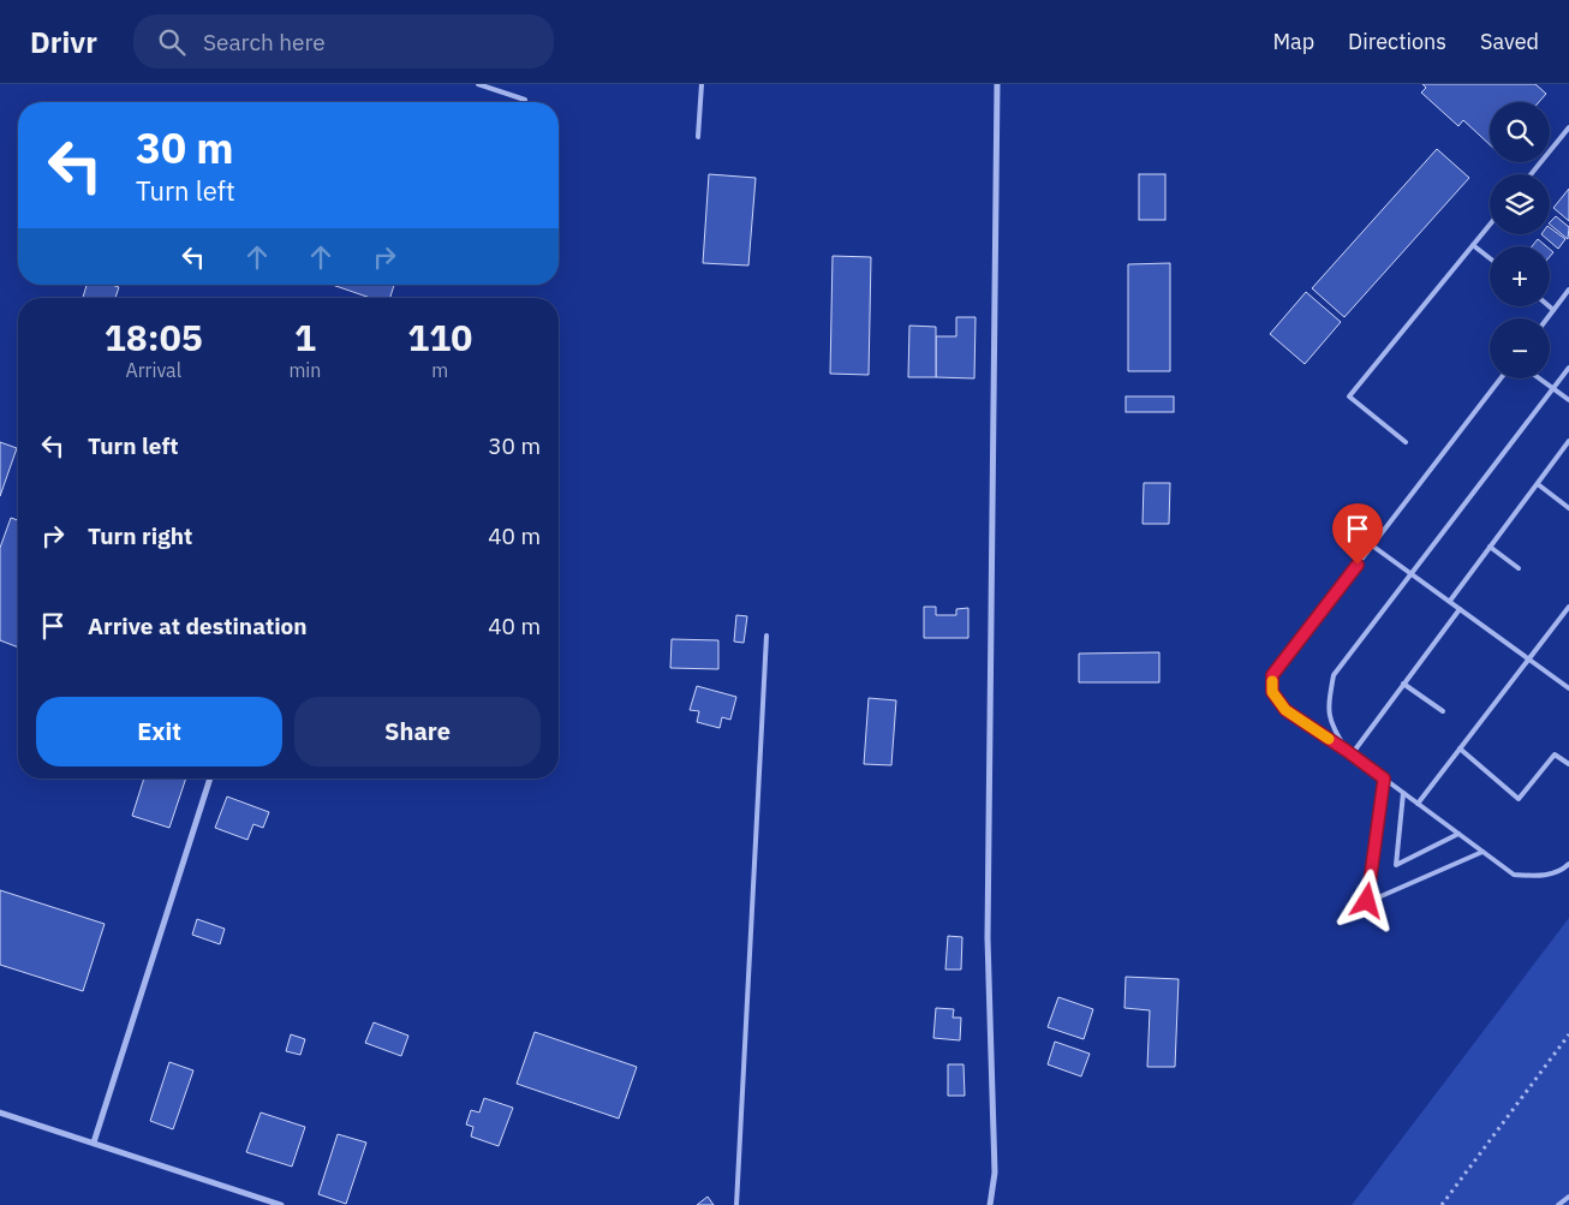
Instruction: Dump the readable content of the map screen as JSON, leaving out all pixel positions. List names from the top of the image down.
{
  "page": {
    "header": "Drivr",
    "search": "Search here",
    "nav": ["Map", "Directions", "Saved"],
    "map_buttons": ["+", "−"],
    "turn": ["30 m", "Turn left"],
    "eta": [
      "18:05",
      "Arrival",
      "1",
      "min",
      "110",
      "m"
    ],
    "list": [
      {
        "name": "Turn left",
        "value": "30 m"
      },
      {
        "name": "Turn right",
        "value": "40 m"
      },
      {
        "name": "Arrive at destination",
        "value": "40 m"
      }
    ],
    "buttons": ["Exit", "Share"]
  }
}
